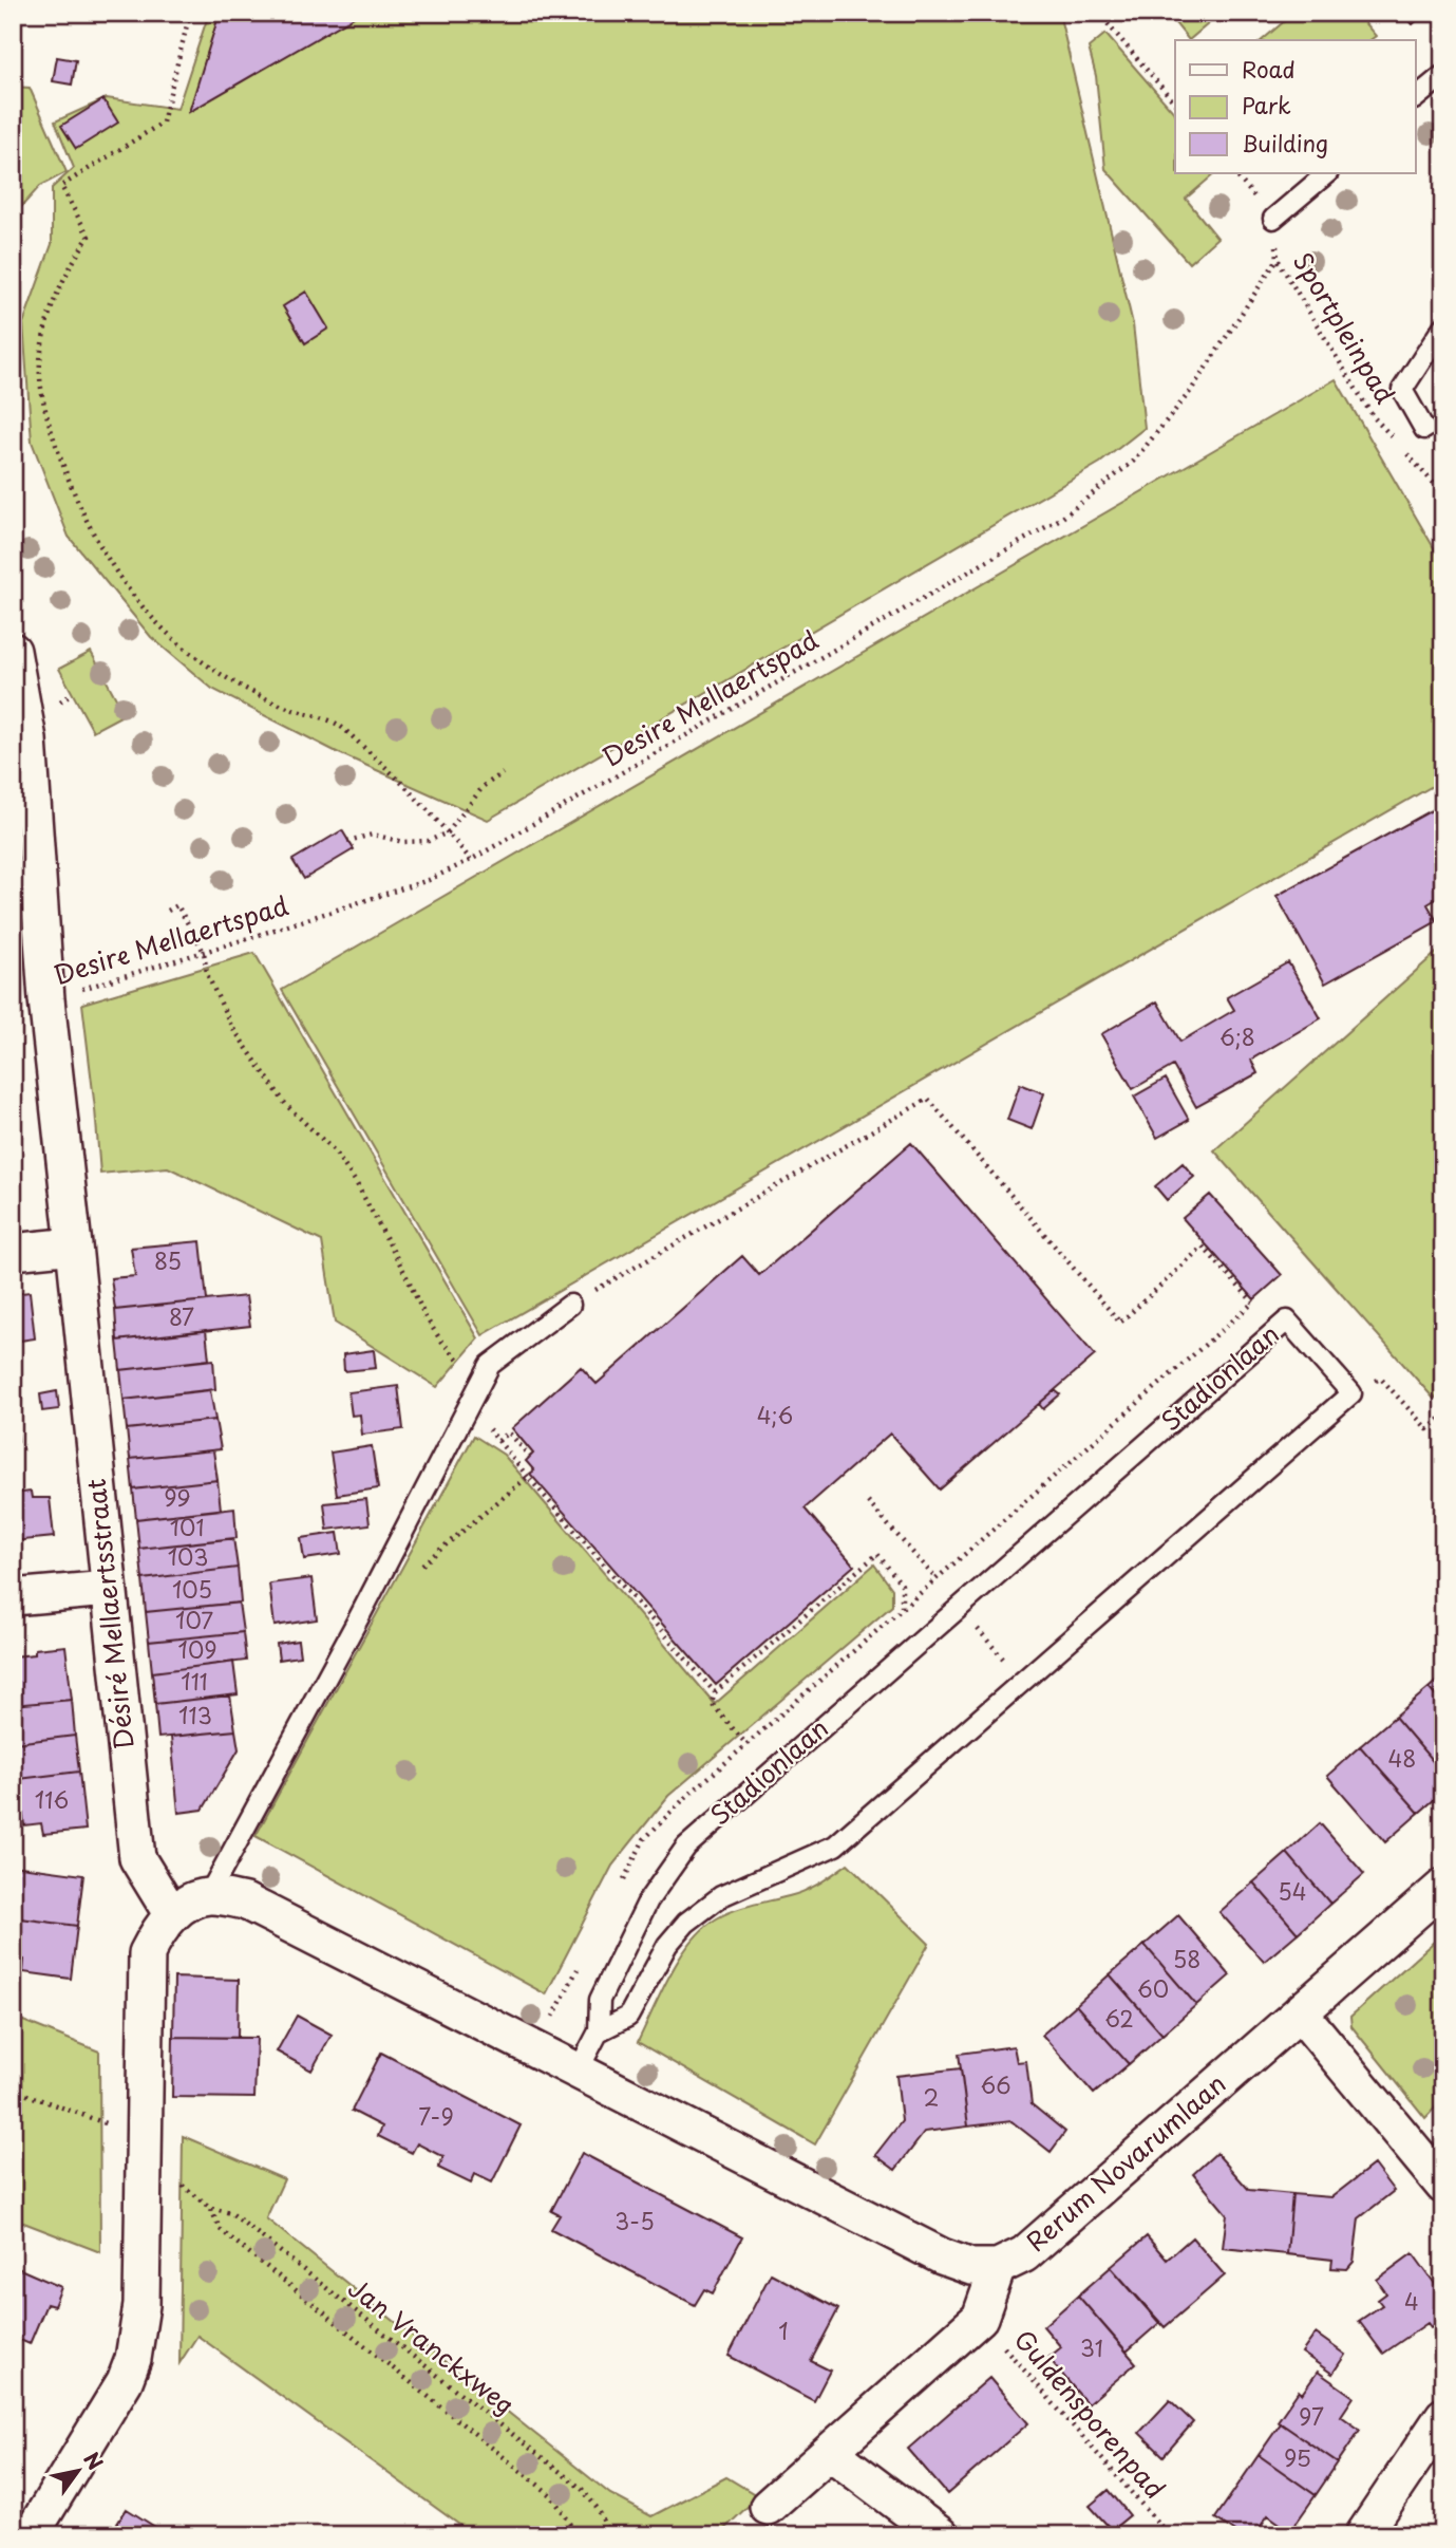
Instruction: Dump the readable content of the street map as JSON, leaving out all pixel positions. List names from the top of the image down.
{
  "streets": {
    "street": ["Désiré Mellaertsstraat", "Rerum Novarumlaan"],
    "lane": ["Stadionlaan"],
    "path": [
      "Sportpleinpad",
      "Desire Mellaertspad",
      "Jan Vranckxweg",
      "Guldensporenpad"
    ]
  },
  "crossings": [
    ["Sportpleinpad", "Desire Mellaertspad"],
    ["Desire Mellaertspad", "Désiré Mellaertsstraat"],
    ["Rerum Novarumlaan", "Guldensporenpad"]
  ],
  "house_numbers": [
    "6;8",
    "85",
    "87",
    "4;6",
    "99",
    "101",
    "103",
    "105",
    "107",
    "109",
    "111",
    "113",
    "48",
    "116",
    "54",
    "58",
    "60",
    "62",
    "66",
    "2",
    "7-9",
    "3-5",
    "4",
    "1",
    "31",
    "97",
    "95"
  ],
  "legend": ["Road", "Park", "Building"],
  "north": "top right"
}
